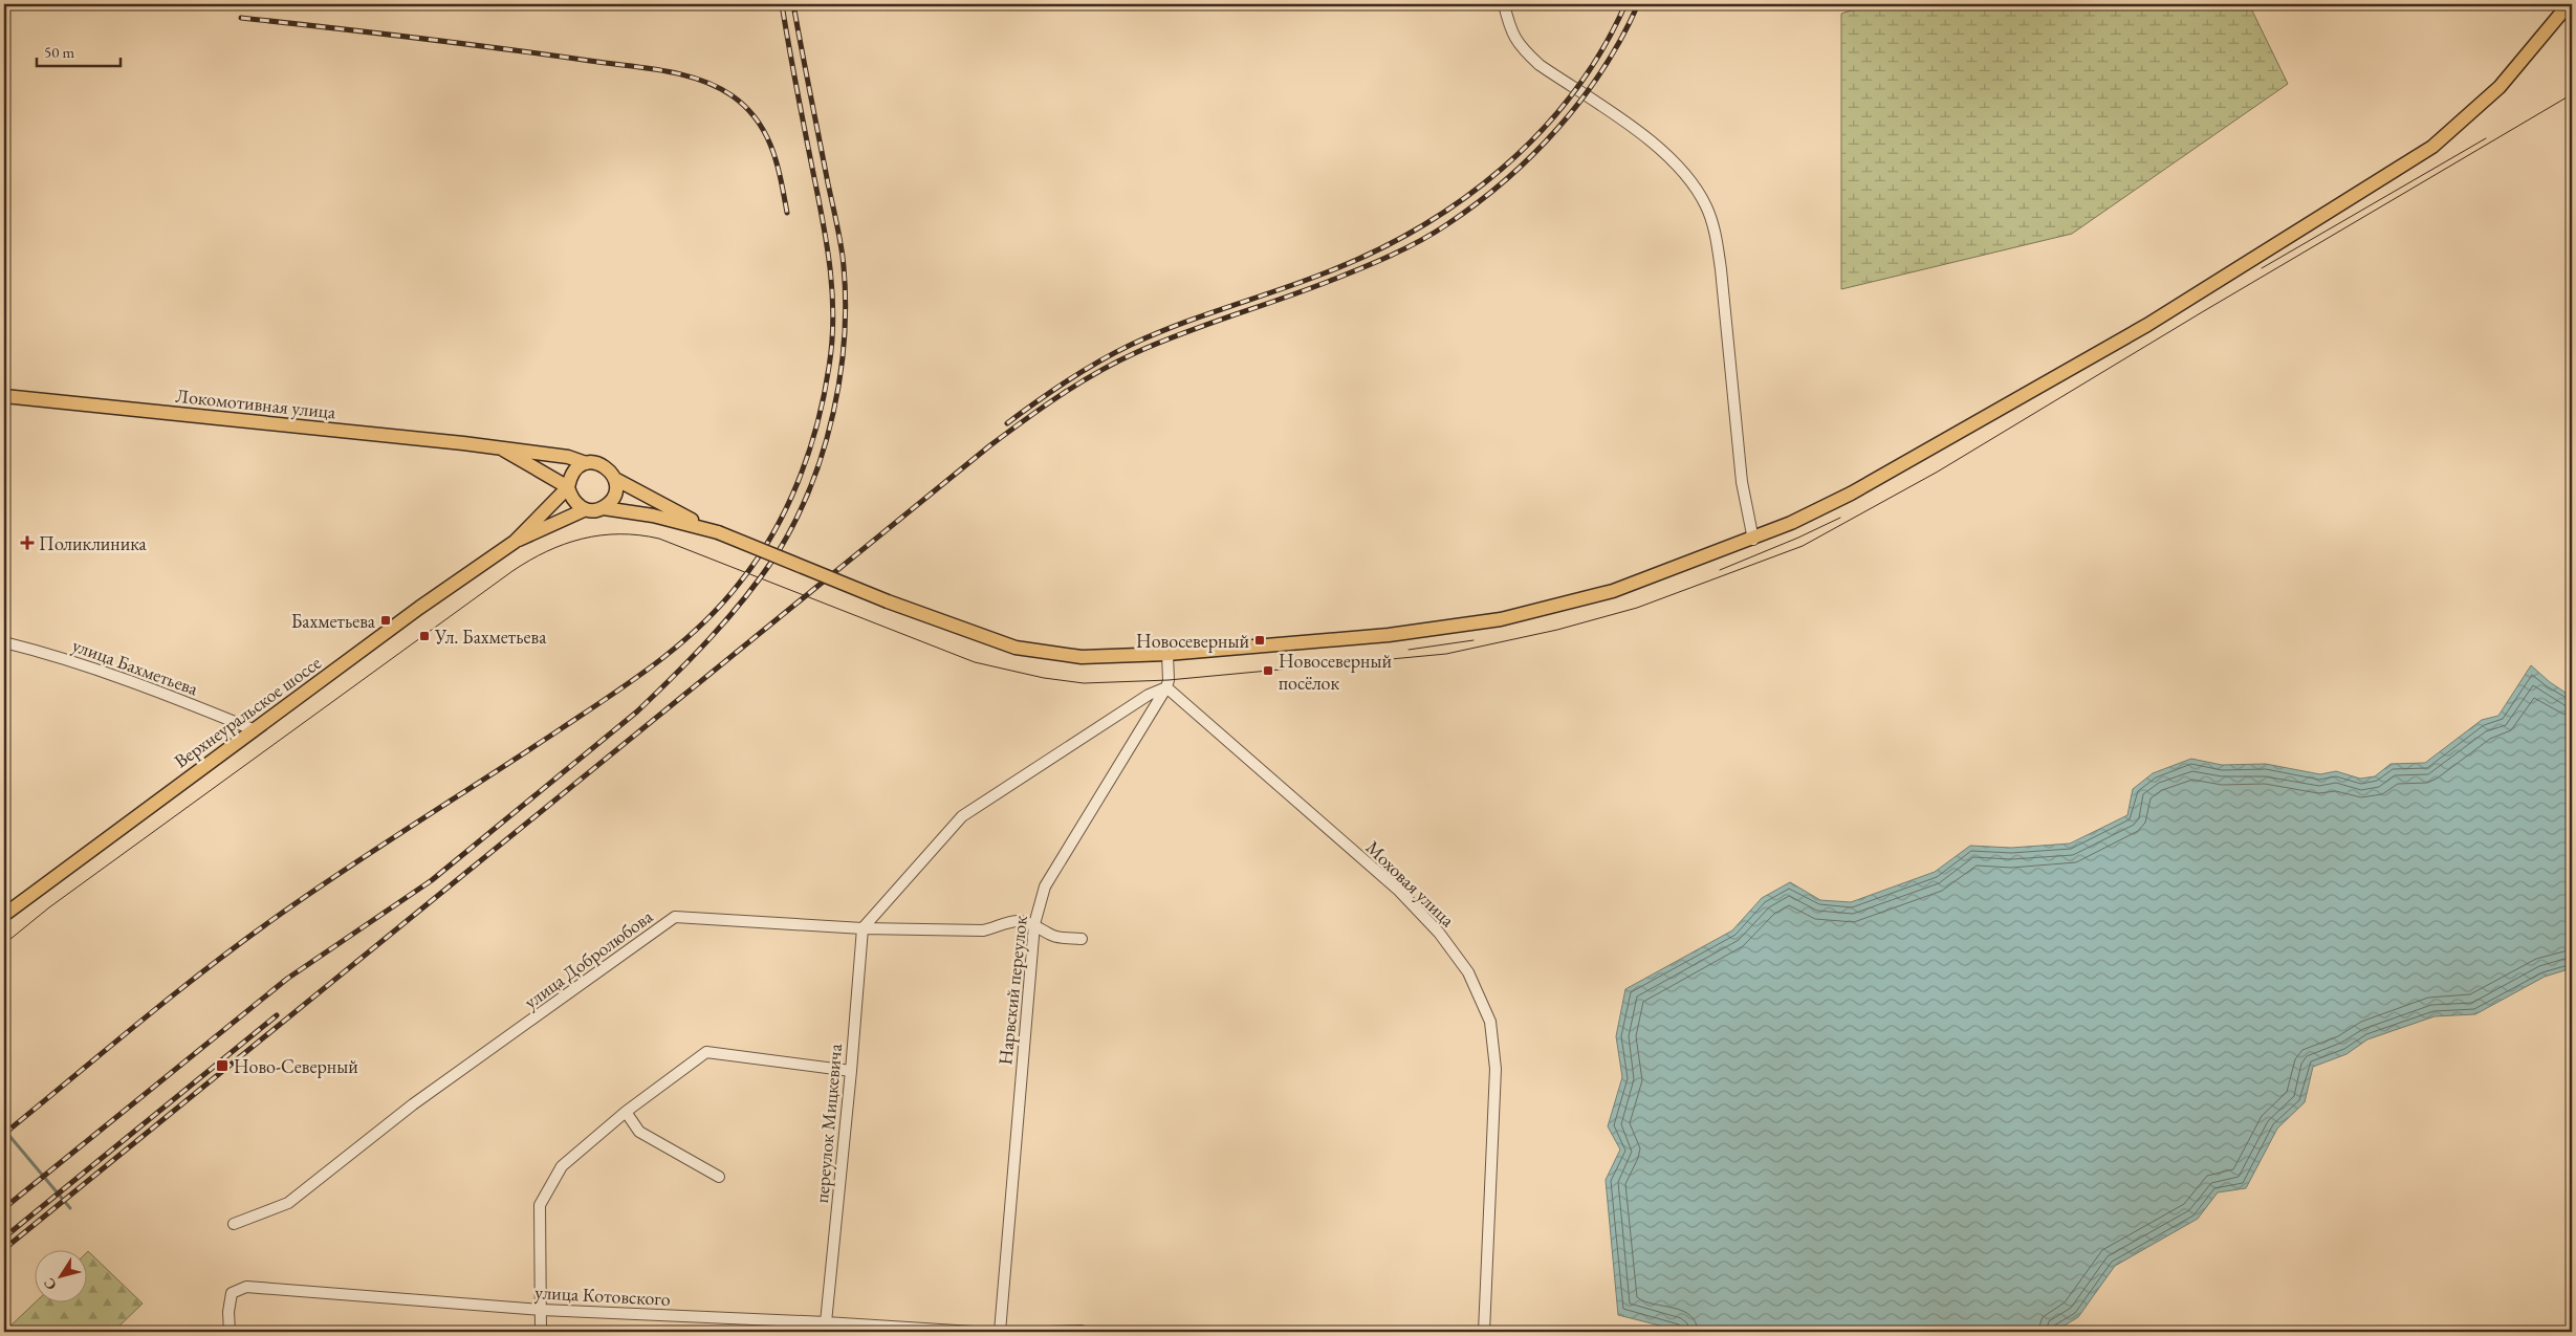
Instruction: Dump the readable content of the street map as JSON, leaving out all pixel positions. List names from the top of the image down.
{
  "streets": {
    "main road": ["Локомотивная улица", "Верхнеуральское шоссе"],
    "street": [
      "улица Бахметьева",
      "Моховая улица",
      "улица Добролюбова",
      "Нарвский переулок",
      "переулок Мицкевича",
      "улица Котовского"
    ]
  },
  "crossings": [
    ["улица Бахметьева", "Верхнеуральское шоссе"],
    ["Моховая улица", "Нарвский переулок"],
    ["улица Добролюбова", "Нарвский переулок"],
    ["улица Добролюбова", "переулок Мицкевича"],
    ["переулок Мицкевича", "улица Котовского"]
  ],
  "places": {
    "health": ["Поликлиника"],
    "transit": [
      "Бахметьева",
      "Ул. Бахметьева",
      "Новосеверный",
      "Новосеверный посёлок",
      "Ново-Северный"
    ]
  },
  "scale_bar": "50 m",
  "north": "bottom left"
}
